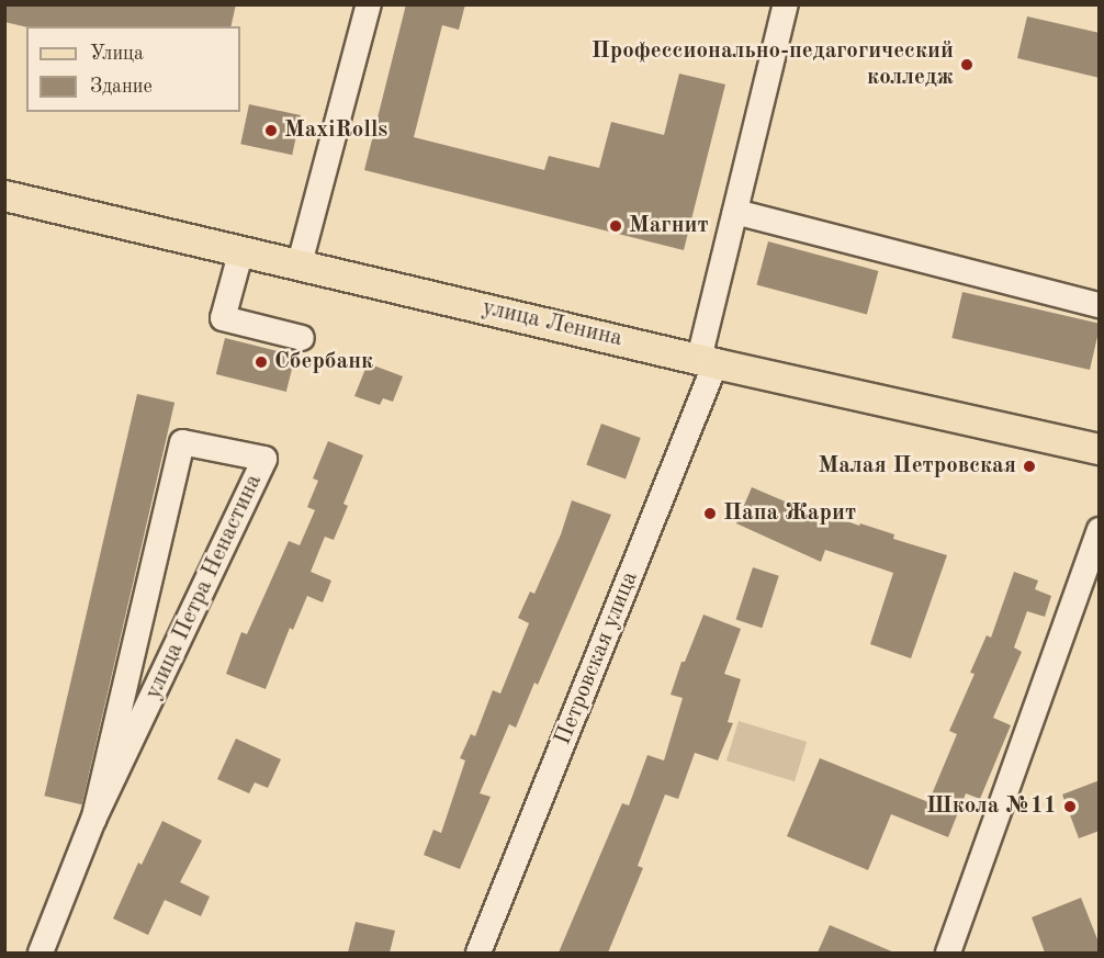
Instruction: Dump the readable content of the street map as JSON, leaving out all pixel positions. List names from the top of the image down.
{
  "streets": {
    "main road": ["улица Ленина"],
    "street": ["улица Петра Ненастина", "Петровская улица"]
  },
  "crossings": [
    ["улица Ленина", "Петровская улица"]
  ],
  "places": [
    "Профессионально-педагогический колледж",
    "MaxiRolls",
    "Магнит",
    "Сбербанк",
    "Малая Петровская",
    "Папа Жарит",
    "Школа №11"
  ],
  "legend": ["Улица", "Здание"]
}
